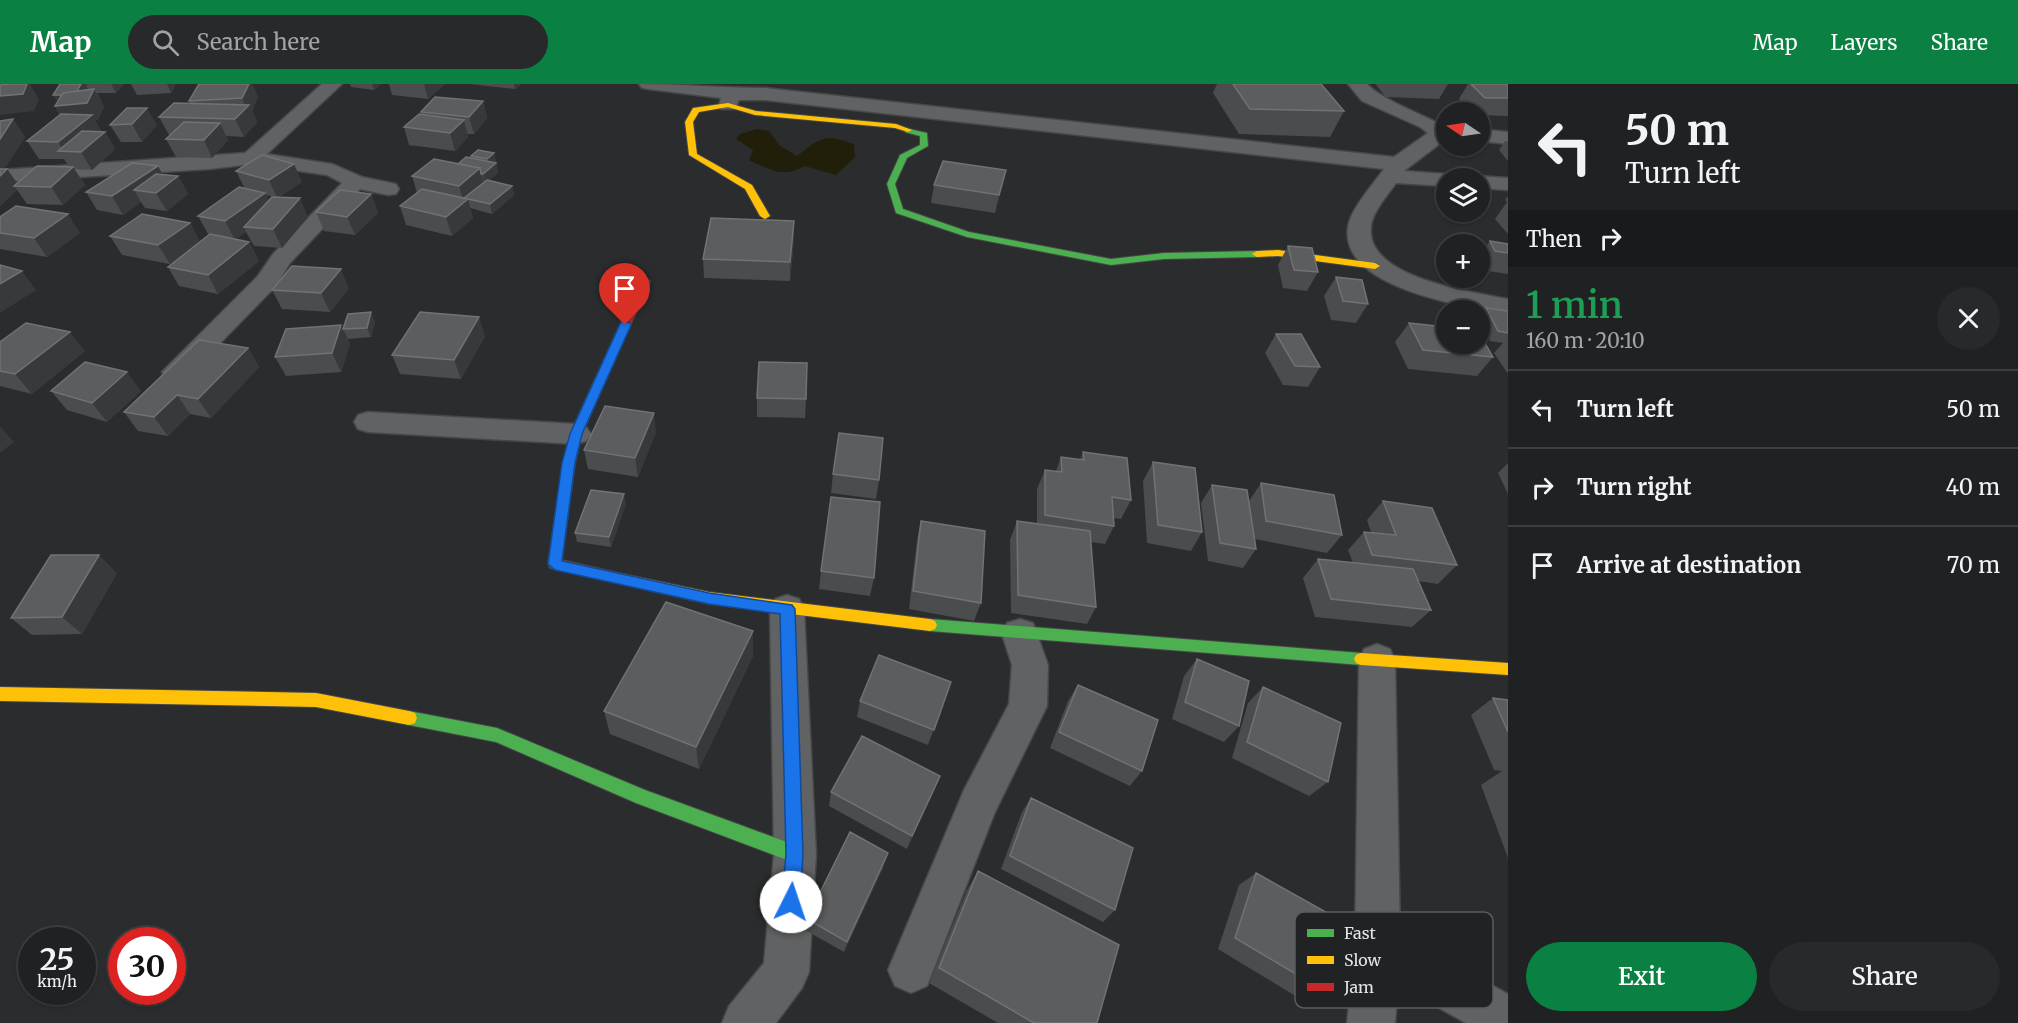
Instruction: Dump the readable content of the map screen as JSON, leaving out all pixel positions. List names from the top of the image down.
{
  "legend": ["Fast", "Slow", "Jam"],
  "north": "left",
  "page": {
    "header": "Map",
    "search": "Search here",
    "nav": ["Map", "Layers", "Share"],
    "turn": ["50 m", "Turn left"],
    "map_buttons": ["+", "−"],
    "then": "Then",
    "heading": ["1 min", "160 m · 20:10"],
    "list": [
      {
        "name": "Turn left",
        "value": "50 m"
      },
      {
        "name": "Turn right",
        "value": "40 m"
      },
      {
        "name": "Arrive at destination",
        "value": "70 m"
      }
    ],
    "speed": "25 km/h",
    "limit": "30",
    "buttons": ["Exit", "Share"]
  }
}
